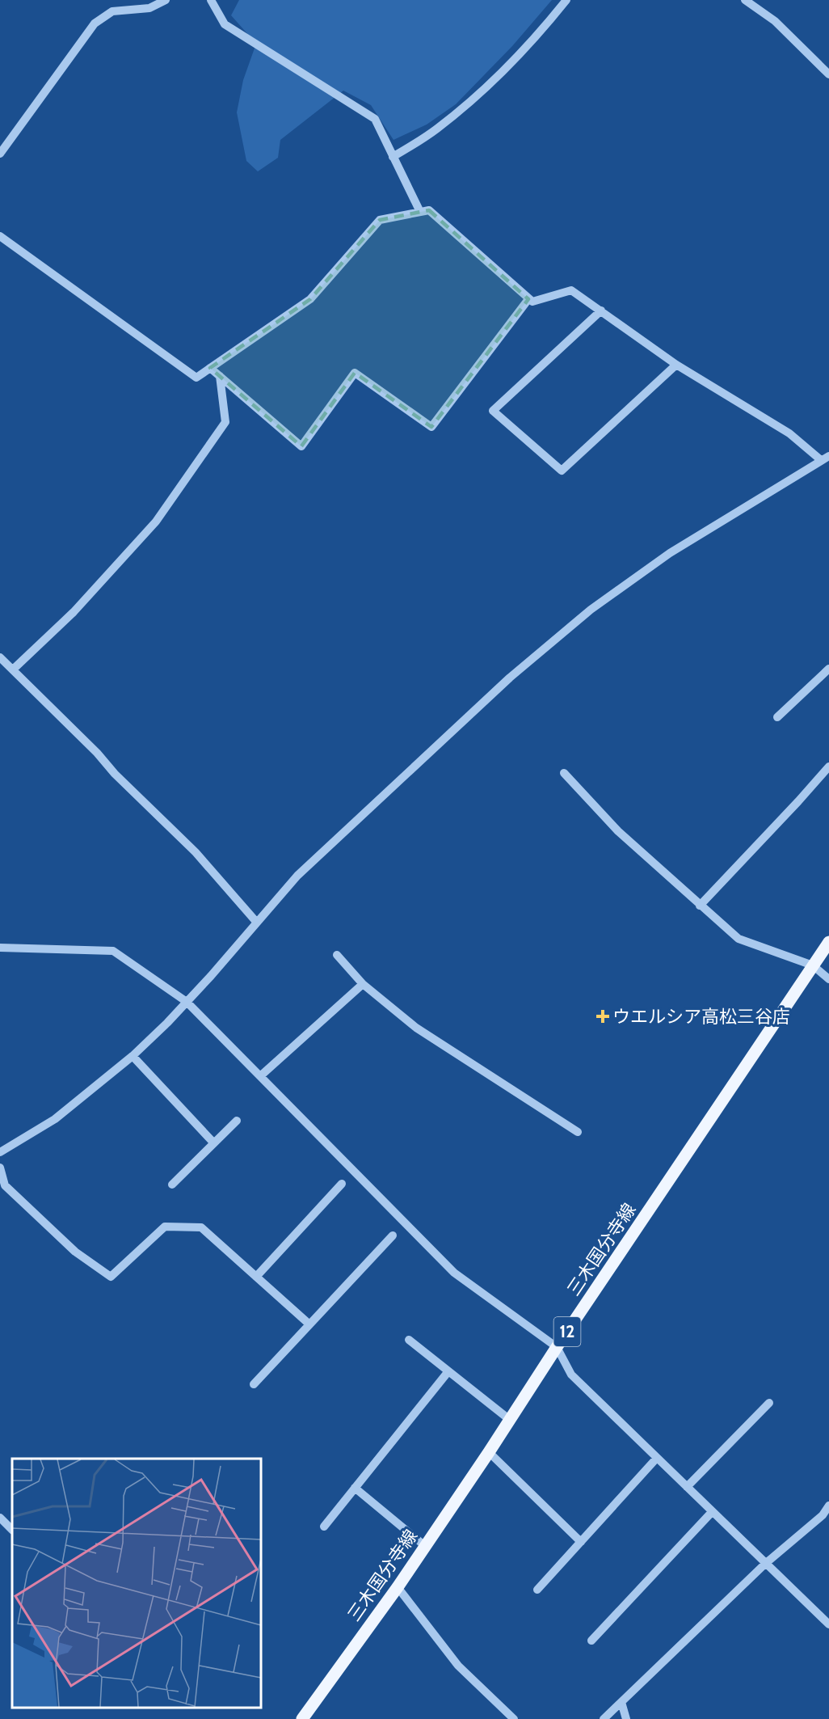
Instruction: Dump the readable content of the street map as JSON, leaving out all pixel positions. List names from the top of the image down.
{
  "streets": {
    "main road": ["三木国分寺線", "12"]
  },
  "places": {
    "health": ["ウエルシア高松三谷店"]
  }
}
